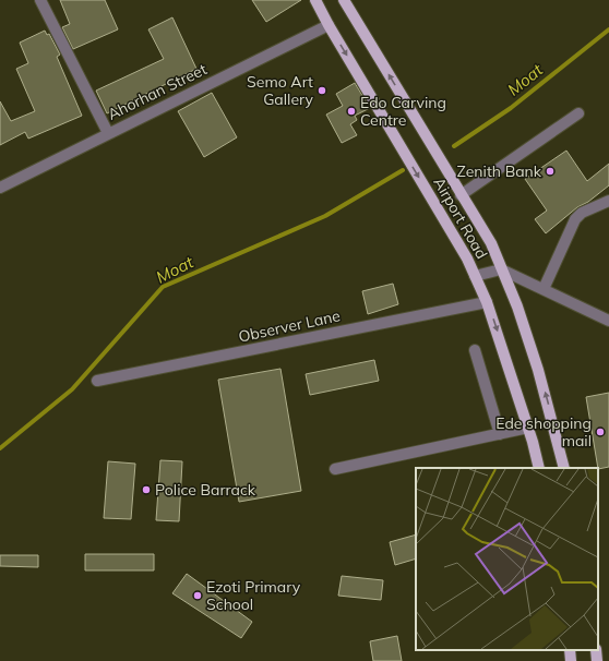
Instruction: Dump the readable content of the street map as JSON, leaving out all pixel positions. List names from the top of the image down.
{
  "streets": {
    "main road": ["Airport Road"],
    "street": ["Ahorhan Street", "Observer Lane"]
  },
  "crossings": [
    ["Ahorhan Street", "Airport Road"],
    ["Airport Road", "Observer Lane"]
  ],
  "water": ["Moat"],
  "places": [
    "Semo Art Gallery",
    "Edo Carving Centre",
    "Zenith Bank",
    "Ede shopping mail",
    "Police Barrack",
    "Ezoti Primary School"
  ]
}
